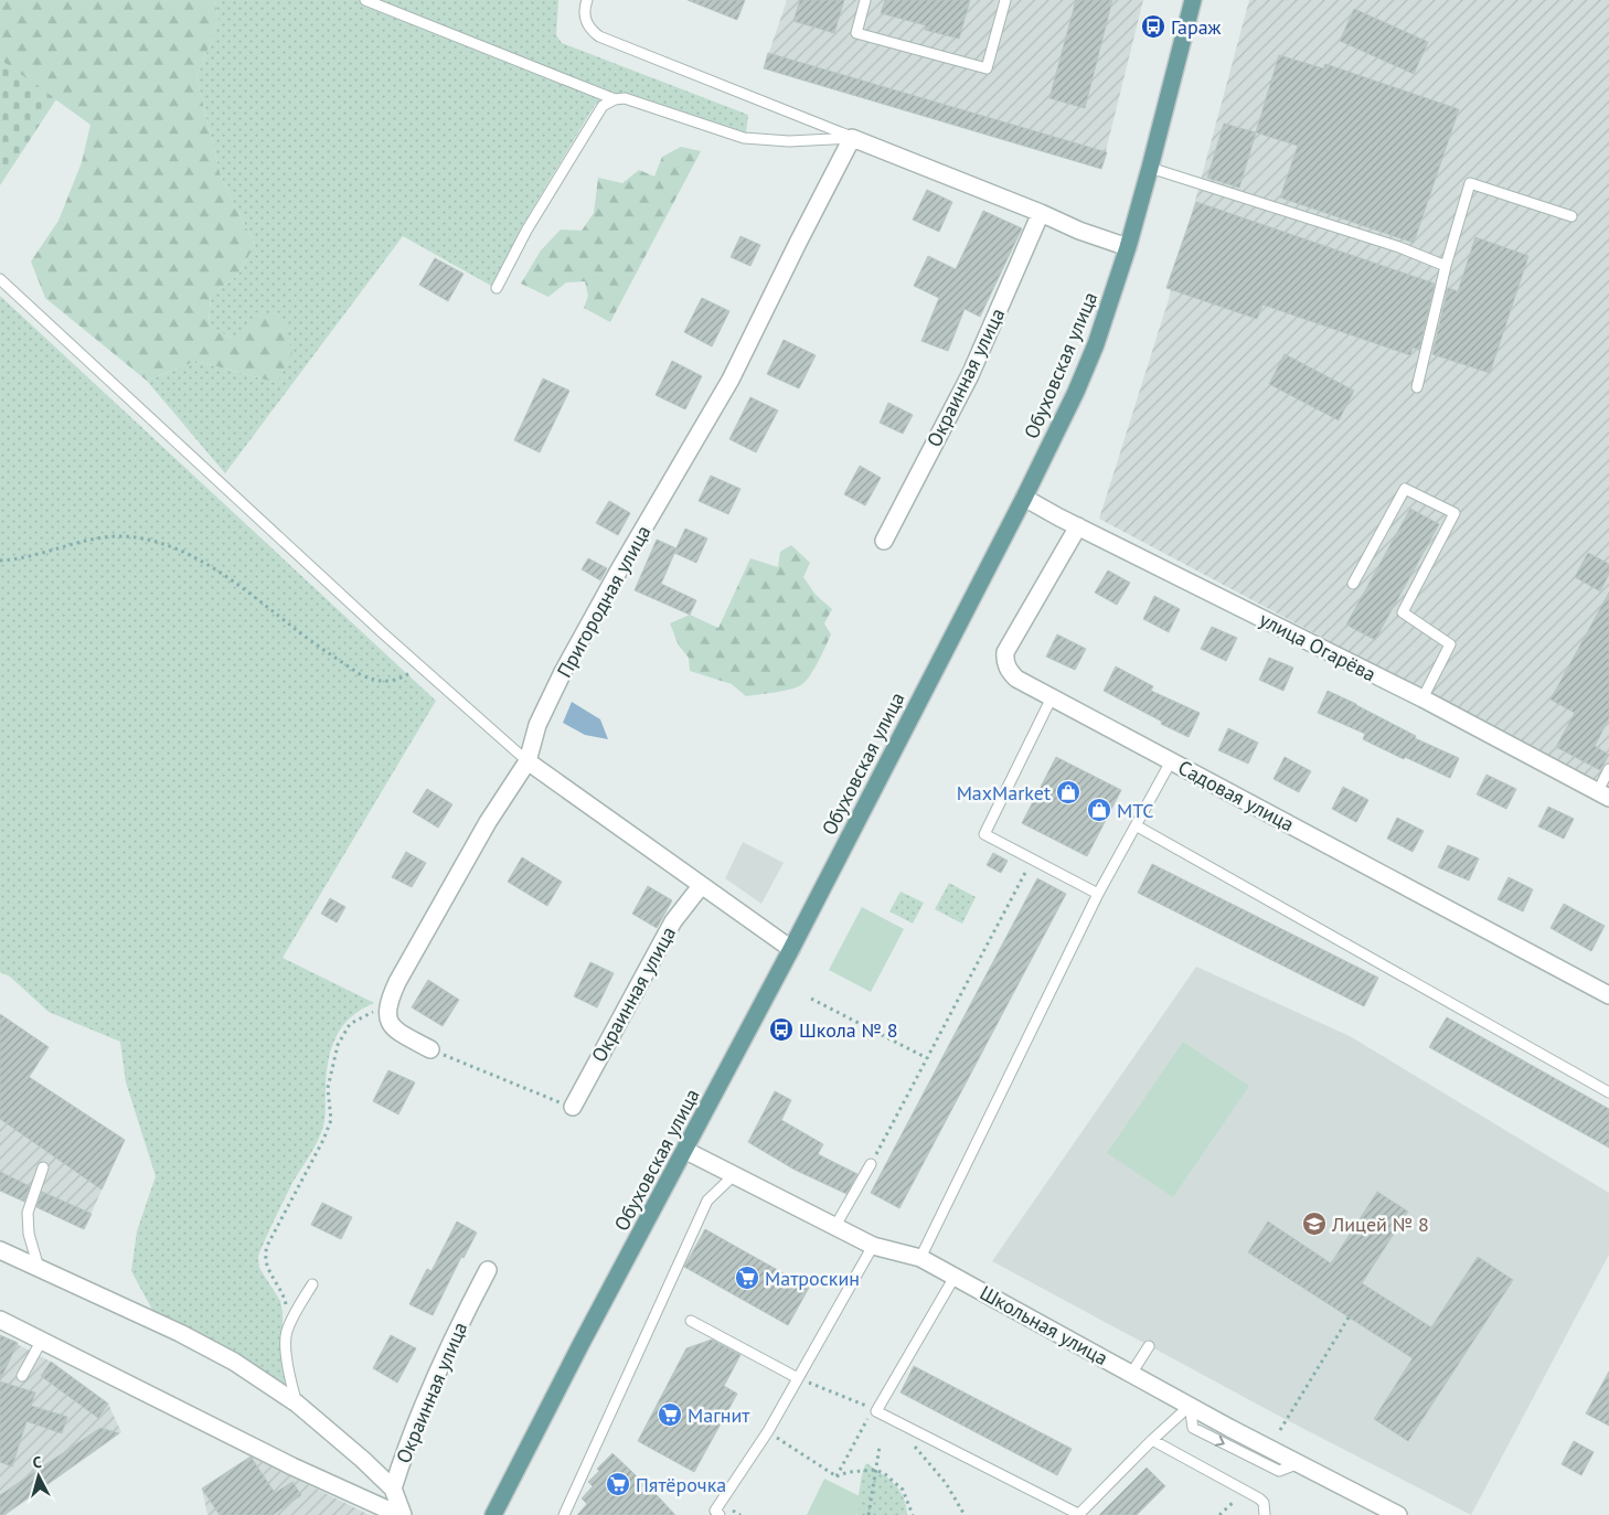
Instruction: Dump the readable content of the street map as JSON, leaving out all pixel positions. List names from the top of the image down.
{
  "streets": {
    "main road": ["Обуховская улица"],
    "street": [
      "Окраинная улица",
      "Пригородная улица",
      "улица Огарёва",
      "Садовая улица",
      "Школьная улица"
    ]
  },
  "crossings": [
    ["Обуховская улица", "улица Огарёва"],
    ["Обуховская улица", "Школьная улица"],
    ["улица Огарёва", "Садовая улица"]
  ],
  "places": {
    "bus stop": ["Гараж", "Школа № 8"],
    "shop": ["MaxMarket", "МТС"],
    "school or university": ["Лицей № 8"],
    "supermarket": ["Матроскин", "Магнит", "Пятёрочка"]
  },
  "north": "top"
}
